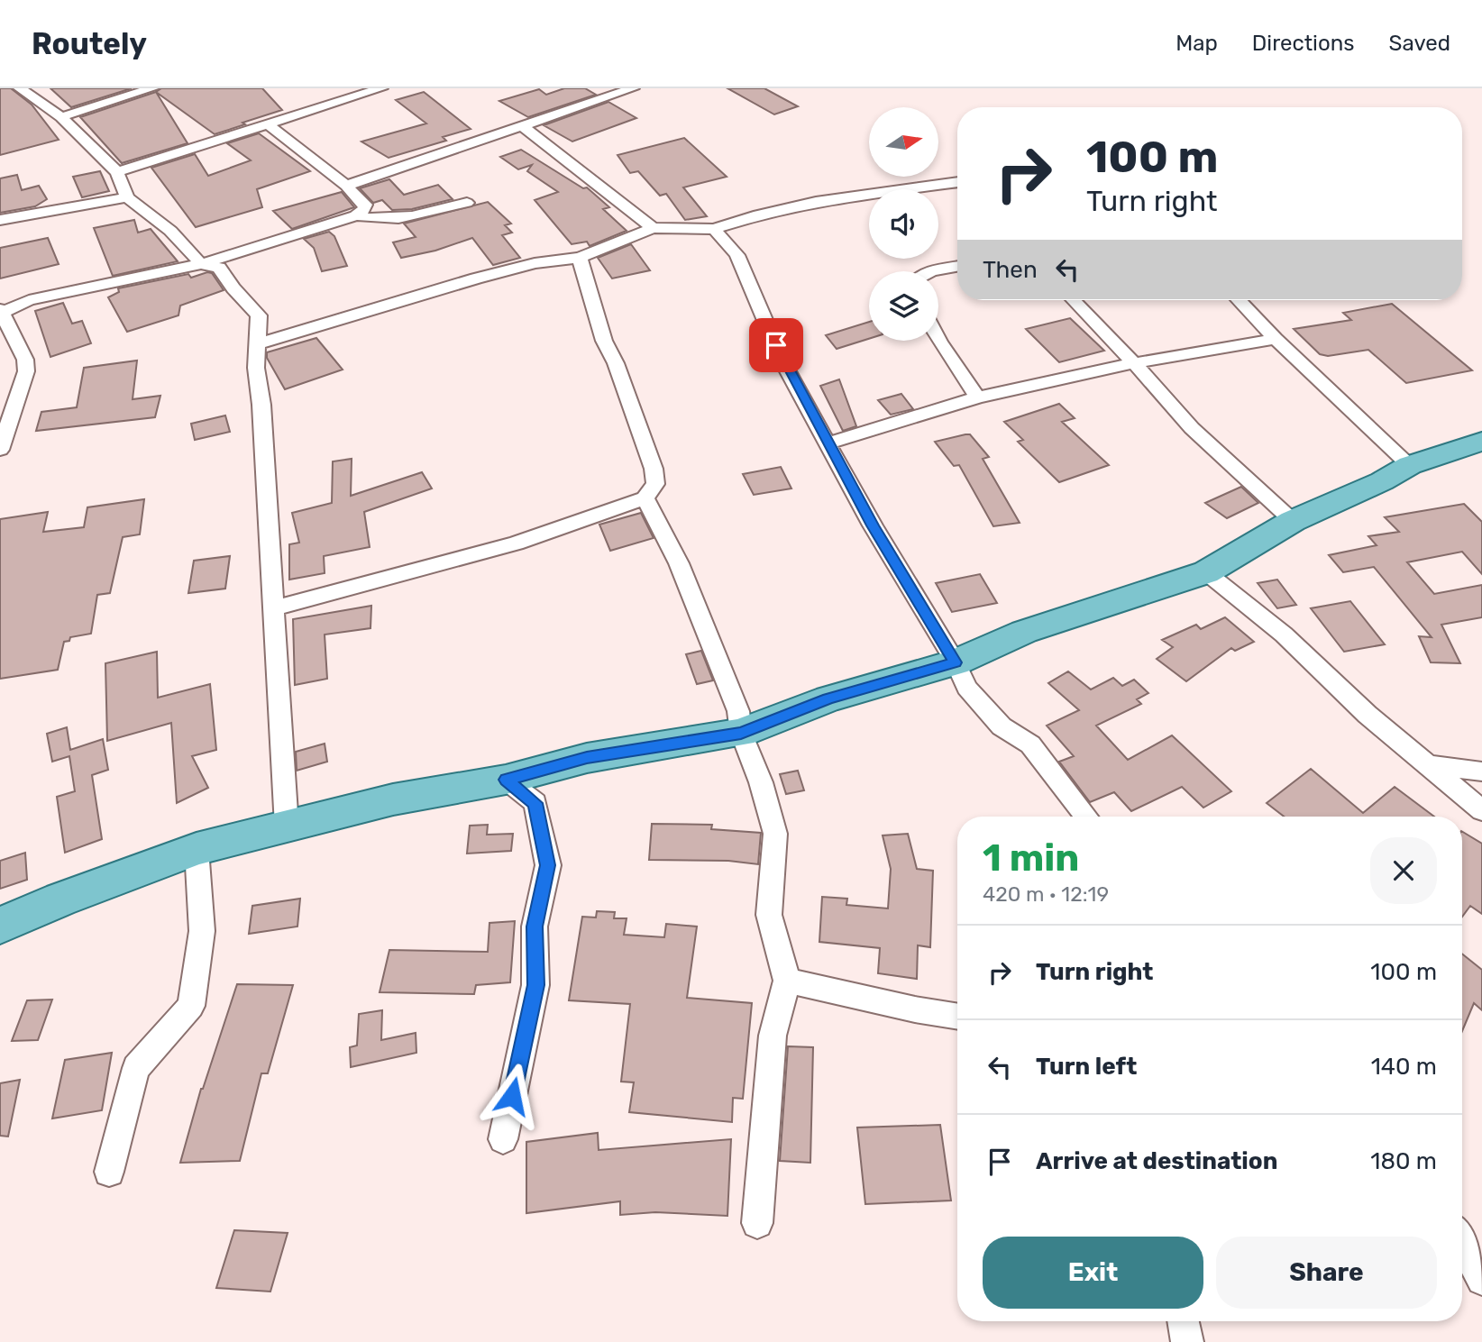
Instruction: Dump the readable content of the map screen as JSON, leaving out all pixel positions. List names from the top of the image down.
{
  "north": "right",
  "page": {
    "header": "Routely",
    "nav": ["Map", "Directions", "Saved"],
    "turn": ["100 m", "Turn right"],
    "then": "Then",
    "heading": ["1 min", "420 m · 12:19"],
    "list": [
      {
        "name": "Turn right",
        "value": "100 m"
      },
      {
        "name": "Turn left",
        "value": "140 m"
      },
      {
        "name": "Arrive at destination",
        "value": "180 m"
      }
    ],
    "buttons": ["Exit", "Share"]
  }
}
